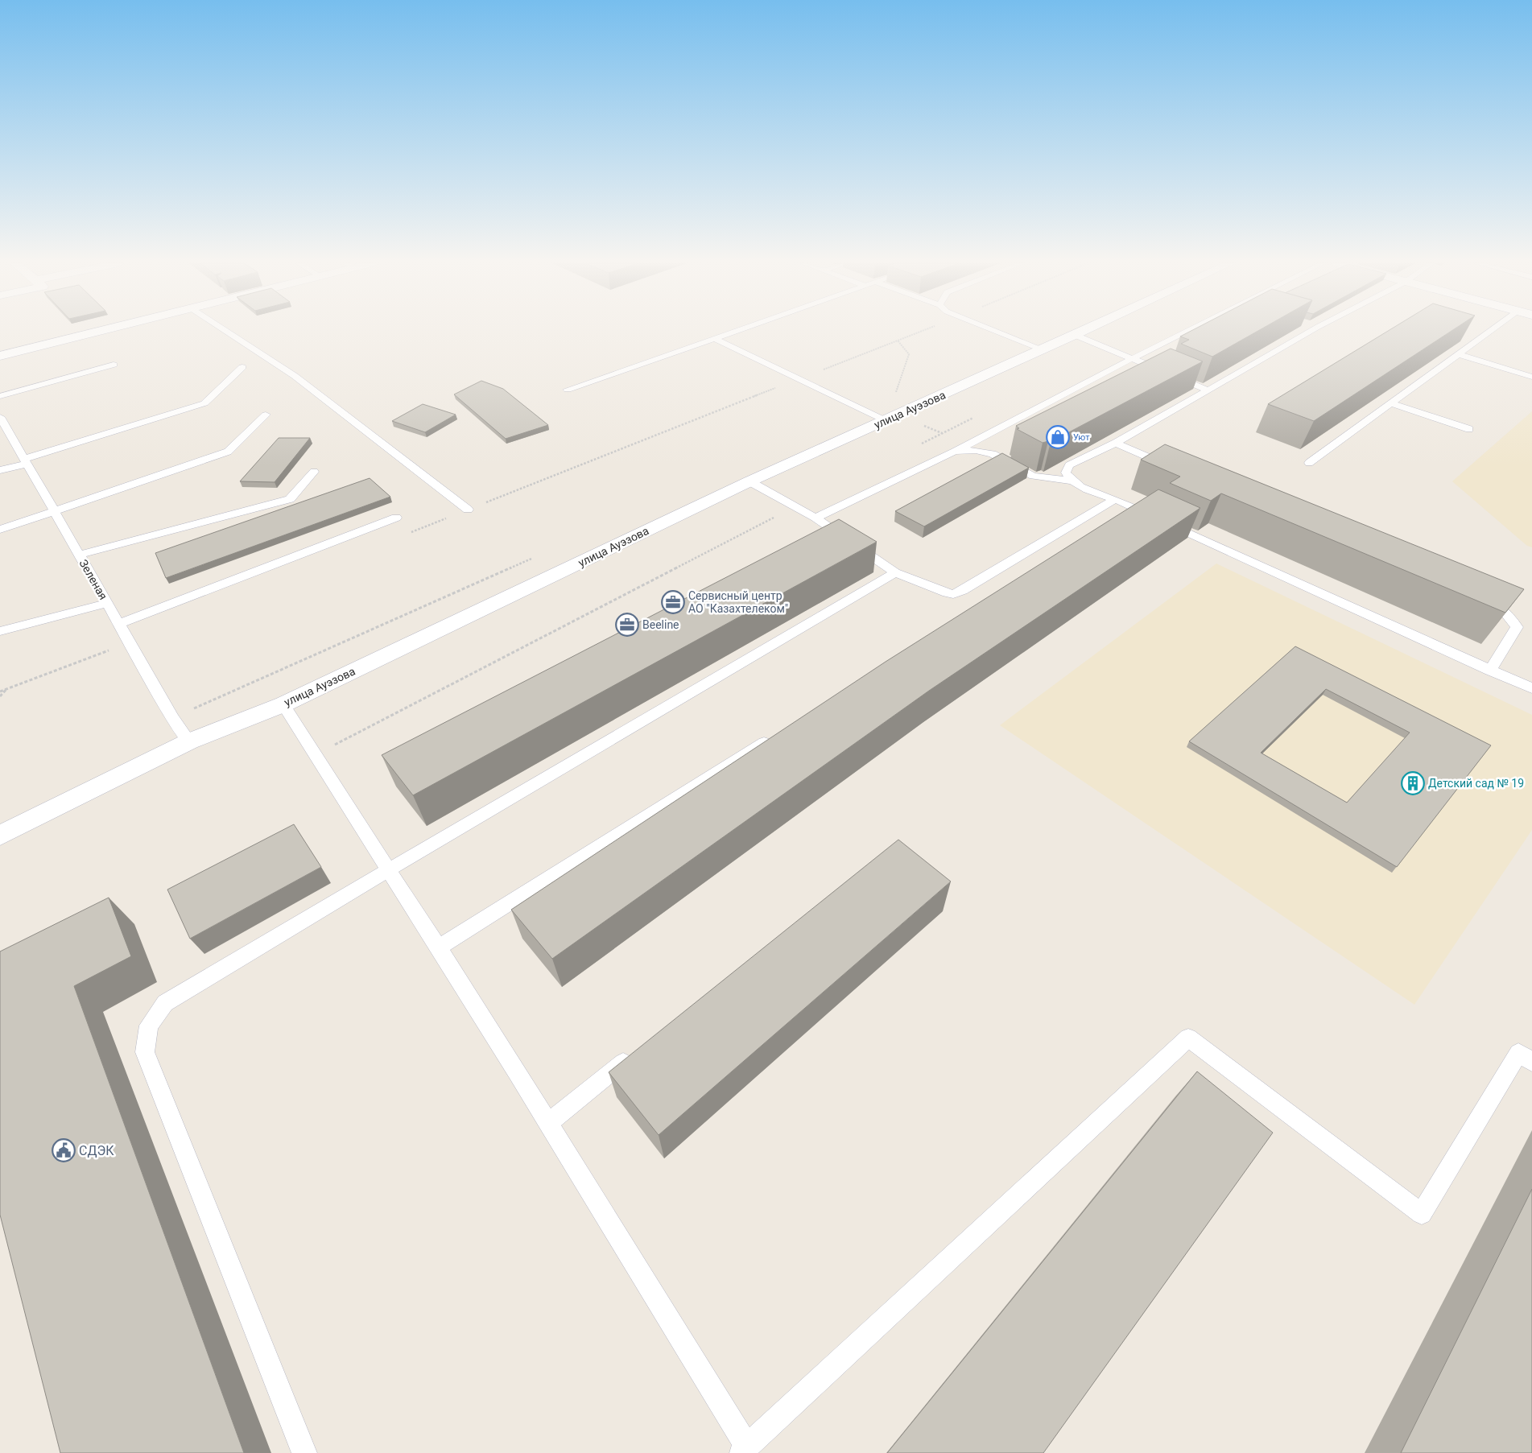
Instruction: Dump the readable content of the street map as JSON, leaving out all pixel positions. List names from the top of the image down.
{
  "streets": {
    "street": ["улица Ауэзова"],
    "lane": ["Зеленая"]
  },
  "crossings": [
    ["улица Ауэзова", "Зеленая"]
  ],
  "places": {
    "shop": ["Уют"],
    "office": ["Сервисный центр АО \"Казахтелеком\"", "Beeline"],
    "building": ["Детский сад № 19"],
    "public building": ["СДЭК"]
  }
}
